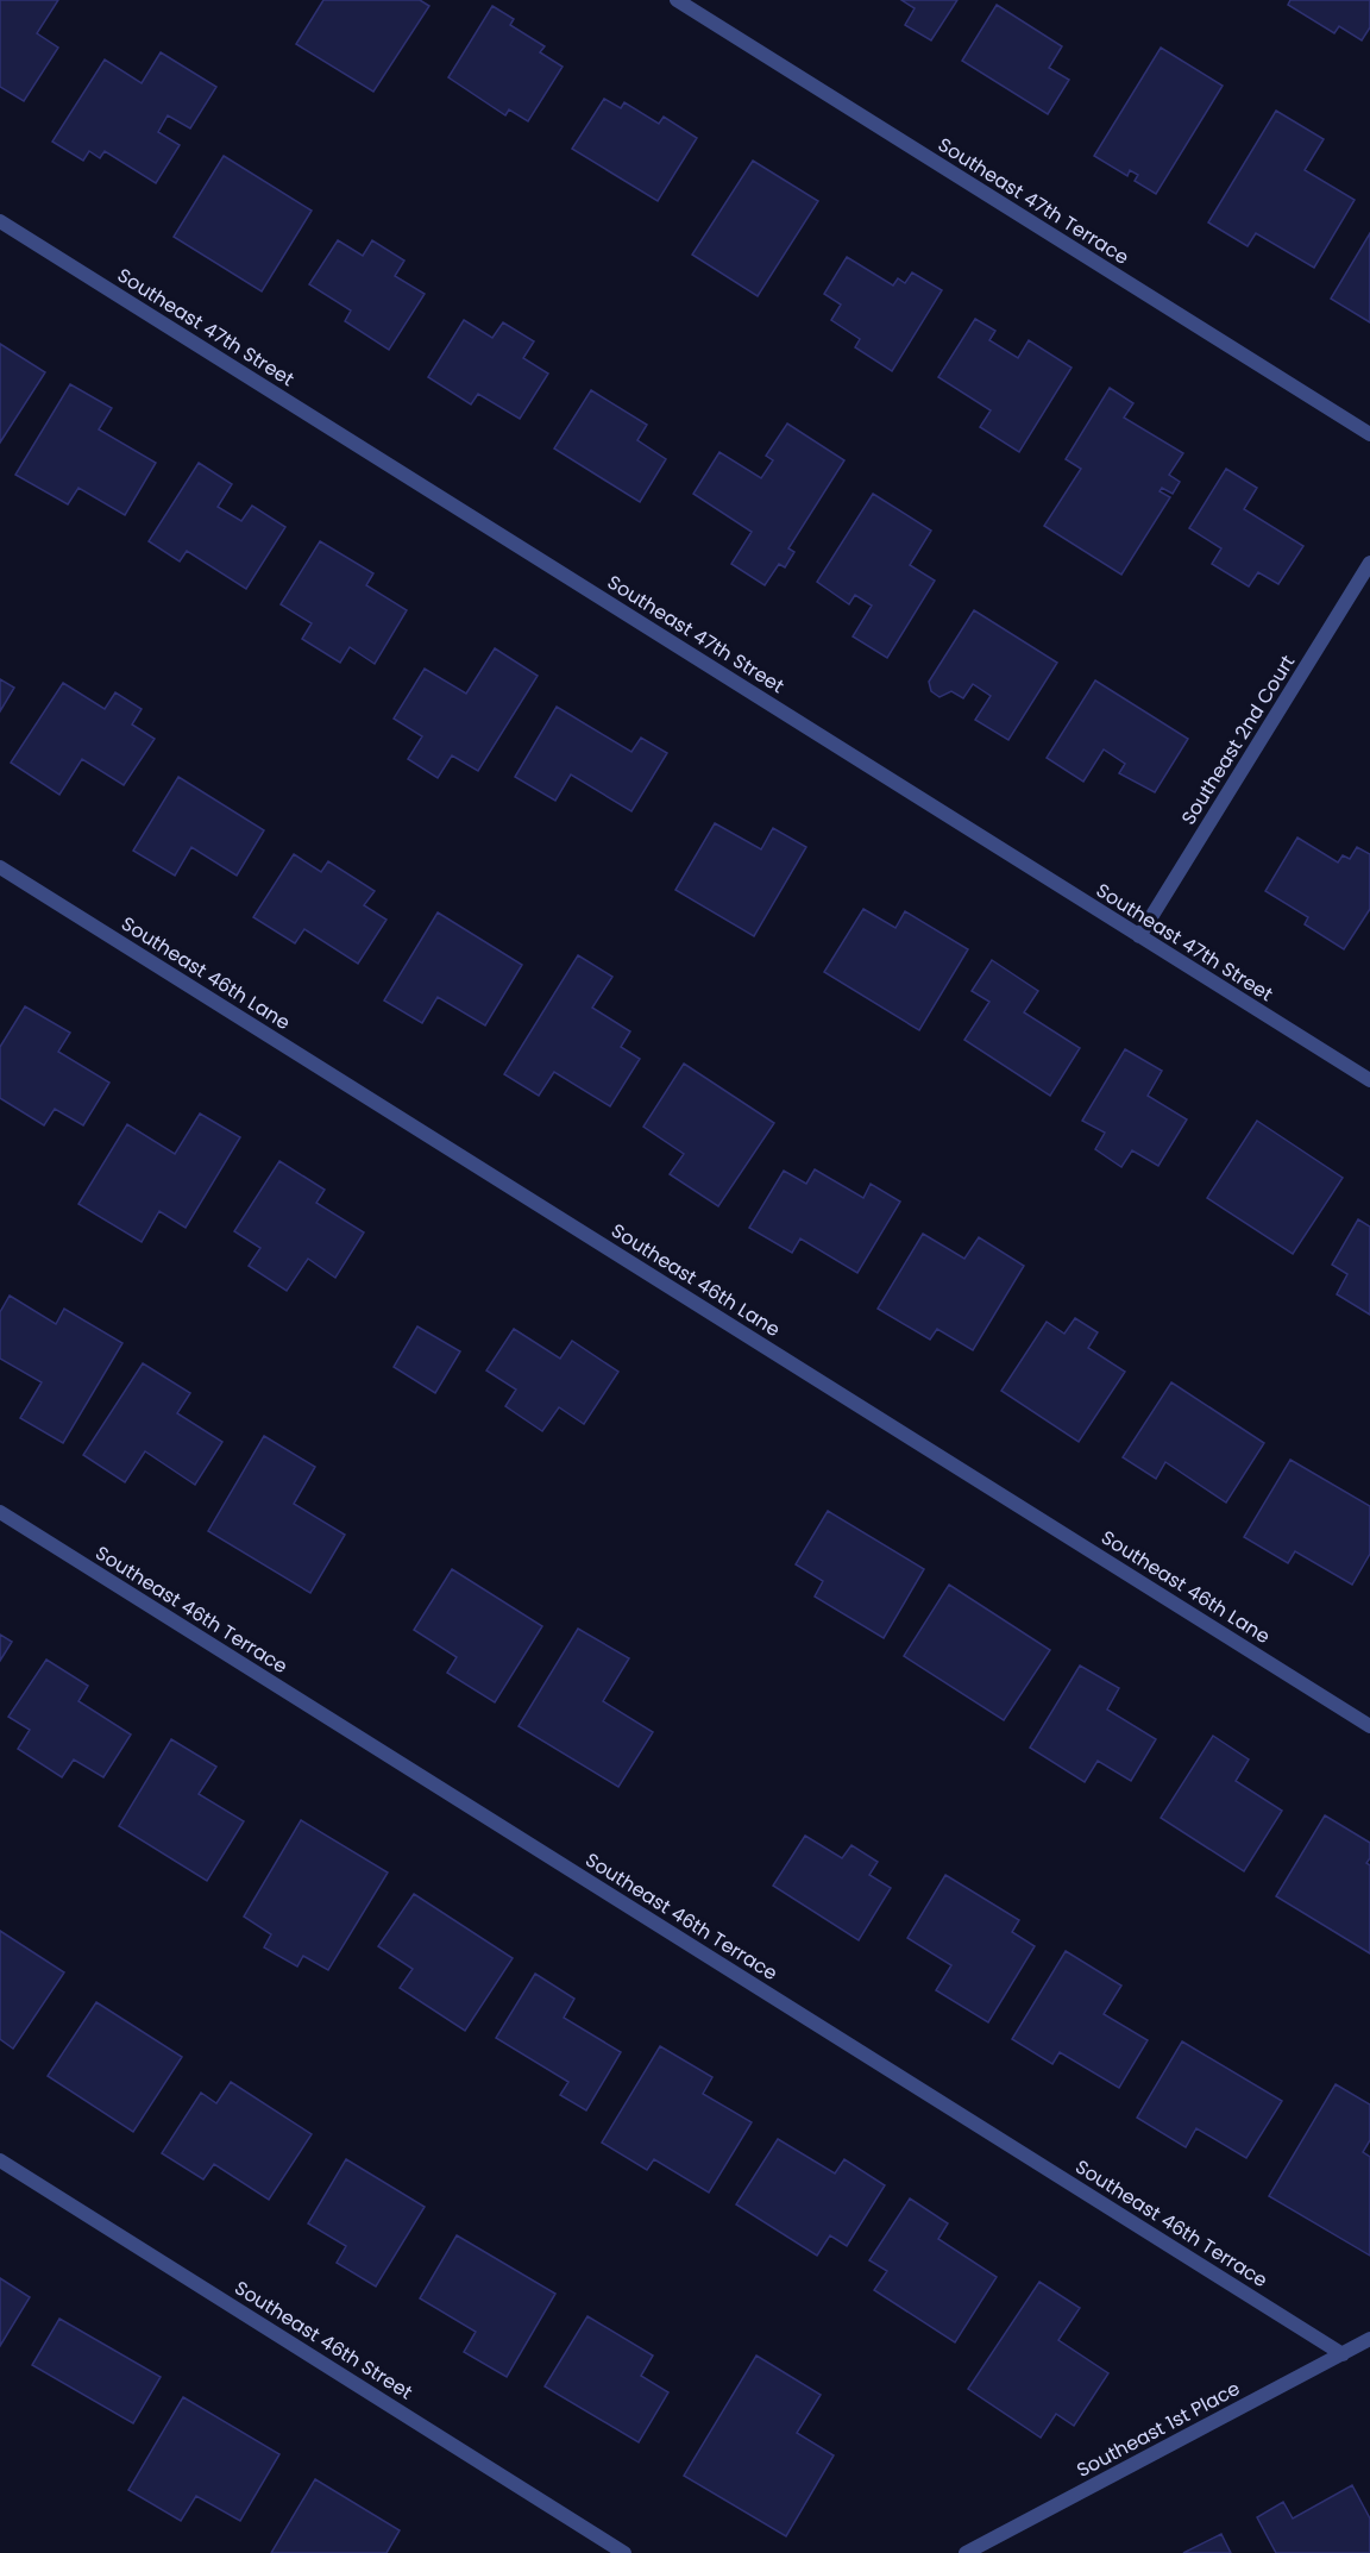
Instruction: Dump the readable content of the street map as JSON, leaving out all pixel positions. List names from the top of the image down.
{
  "streets": {
    "street": [
      "Southeast 47th Terrace",
      "Southeast 47th Street",
      "Southeast 2nd Court",
      "Southeast 46th Lane",
      "Southeast 46th Terrace",
      "Southeast 46th Street",
      "Southeast 1st Place"
    ]
  },
  "crossings": [
    ["Southeast 47th Street", "Southeast 2nd Court"],
    ["Southeast 46th Terrace", "Southeast 1st Place"]
  ]
}
